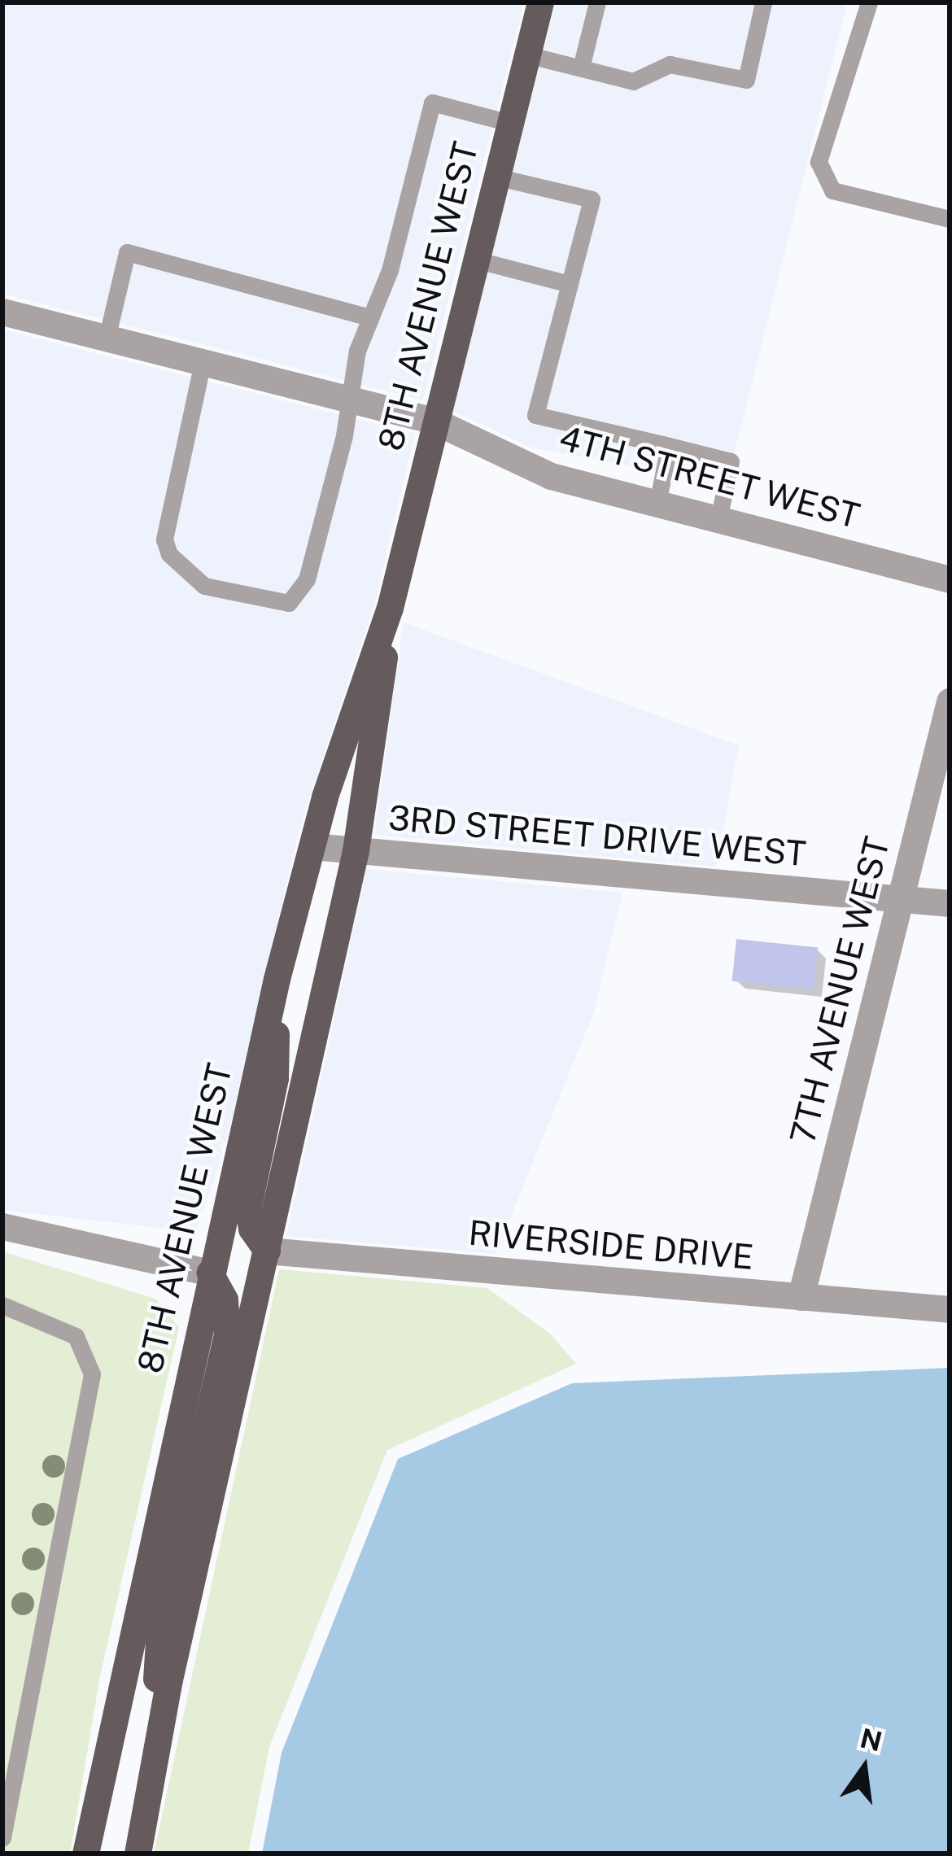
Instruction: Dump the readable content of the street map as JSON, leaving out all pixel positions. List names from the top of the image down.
{
  "streets": {
    "main road": ["8TH AVENUE WEST"],
    "street": [
      "4TH STREET WEST",
      "3RD STREET DRIVE WEST",
      "7TH AVENUE WEST",
      "RIVERSIDE DRIVE"
    ]
  },
  "crossings": [
    ["8TH AVENUE WEST", "4TH STREET WEST"],
    ["8TH AVENUE WEST", "3RD STREET DRIVE WEST"],
    ["8TH AVENUE WEST", "RIVERSIDE DRIVE"],
    ["3RD STREET DRIVE WEST", "7TH AVENUE WEST"],
    ["7TH AVENUE WEST", "RIVERSIDE DRIVE"]
  ],
  "north": "top"
}
